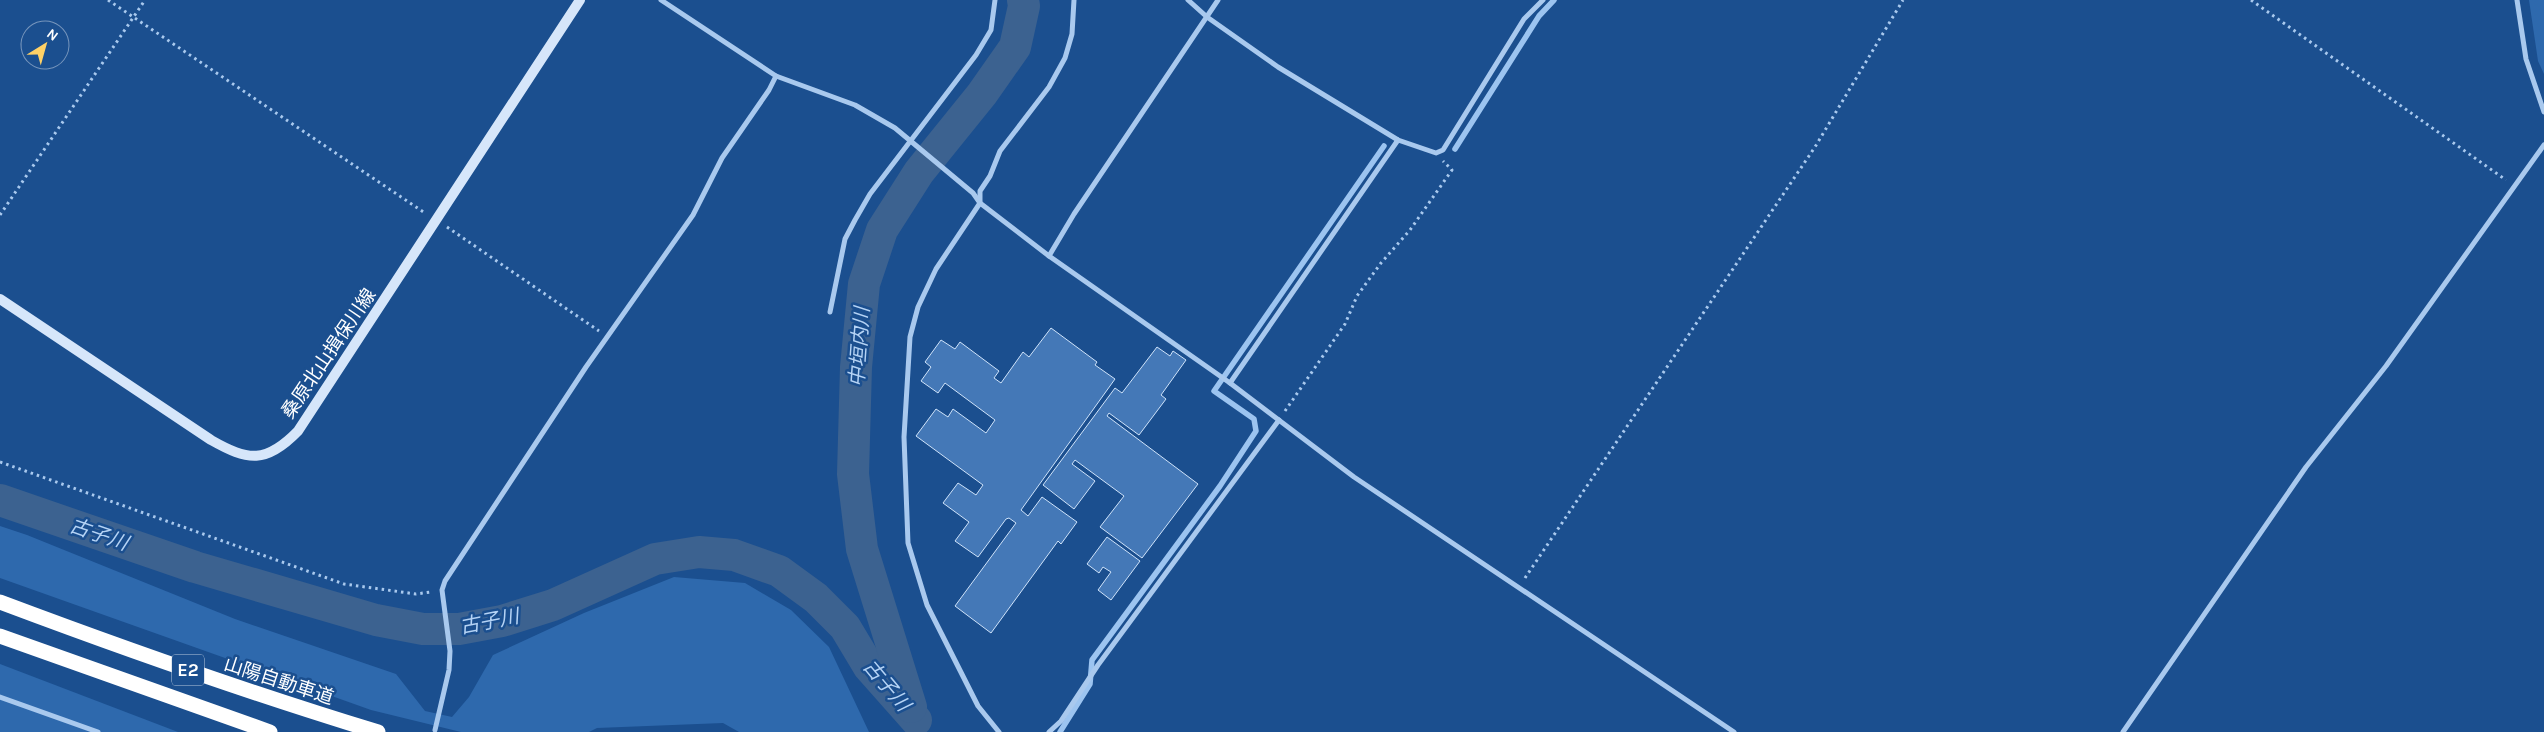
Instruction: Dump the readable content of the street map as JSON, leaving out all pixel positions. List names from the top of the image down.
{
  "streets": {
    "highway": ["E2", "山陽自動車道"],
    "main road": ["桑原北山揖保川線"]
  },
  "water": ["中垣内川", "古子川"],
  "north": "top right"
}
